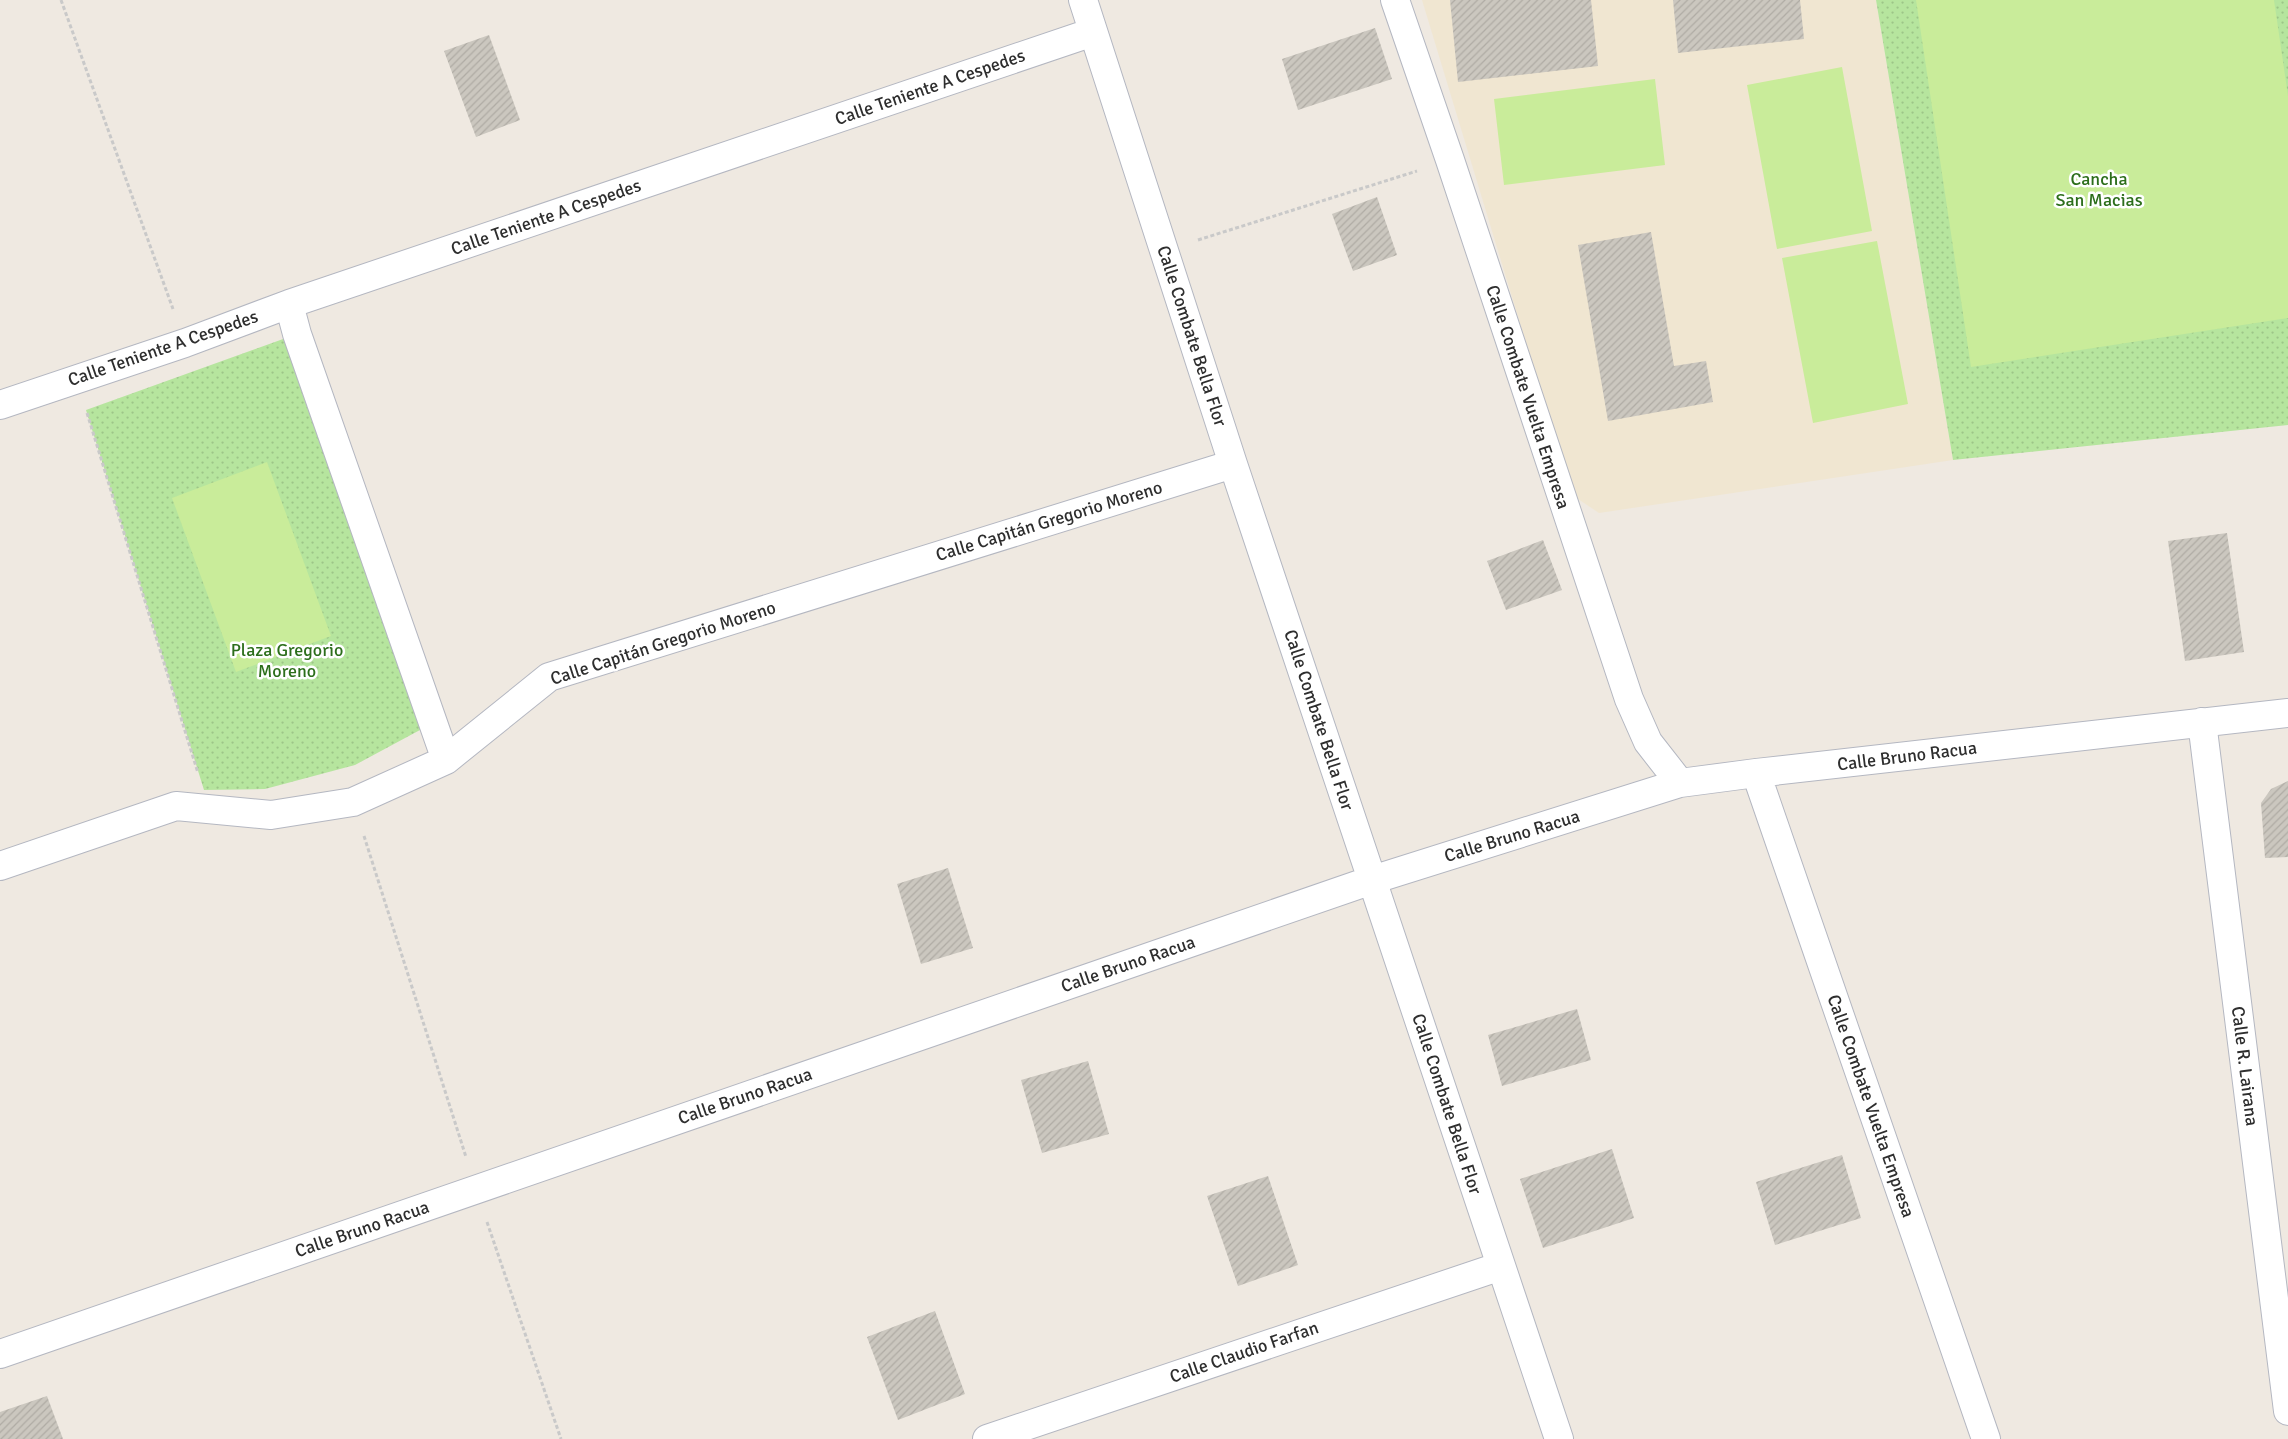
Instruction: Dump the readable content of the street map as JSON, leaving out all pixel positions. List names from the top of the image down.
{
  "streets": {
    "street": [
      "Calle Teniente A Cespedes",
      "Calle Combate Bella Flor",
      "Calle Combate Vuelta Empresa",
      "Calle Capitán Gregorio Moreno",
      "Calle Bruno Racua",
      "Calle R. Lairana",
      "Calle Claudio Farfan"
    ]
  },
  "crossings": [
    ["Calle Teniente A Cespedes", "Calle Combate Bella Flor"],
    ["Calle Combate Bella Flor", "Calle Capitán Gregorio Moreno"],
    ["Calle Combate Bella Flor", "Calle Bruno Racua"],
    ["Calle Combate Bella Flor", "Calle Claudio Farfan"],
    ["Calle Combate Vuelta Empresa", "Calle Bruno Racua"],
    ["Calle Bruno Racua", "Calle R. Lairana"]
  ],
  "parks": ["Cancha San Macias", "Plaza Gregorio Moreno"]
}
